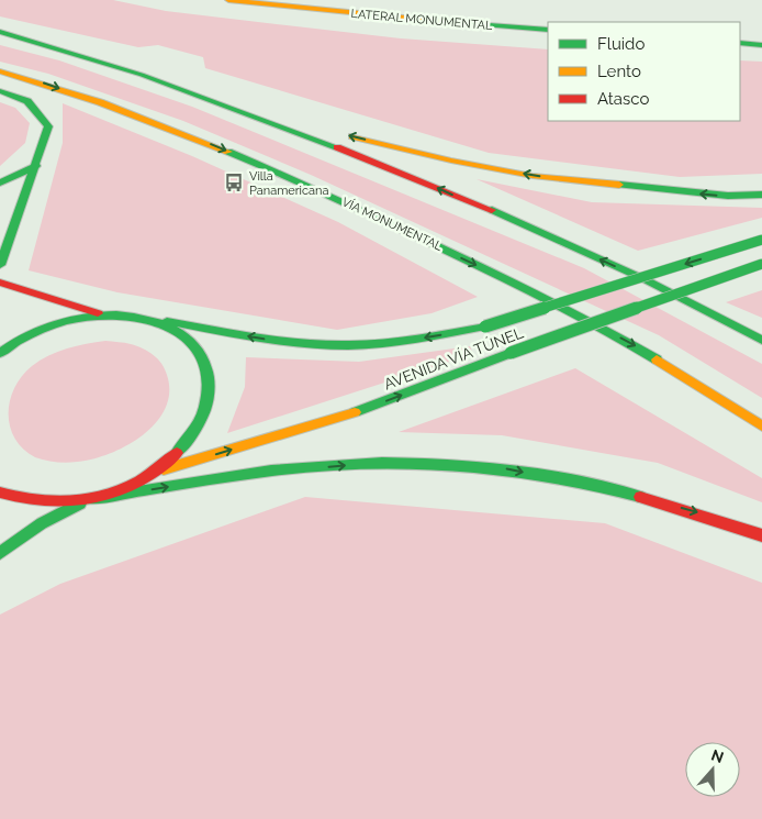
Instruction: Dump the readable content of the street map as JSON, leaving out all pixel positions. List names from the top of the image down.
{
  "streets": {
    "main road": ["LATERAL MONUMENTAL", "VÍA MONUMENTAL", "AVENIDA VÍA TÚNEL"]
  },
  "places": {
    "bus stop": ["Villa Panamericana"]
  },
  "legend": ["Fluido", "Lento", "Atasco"],
  "north": "top"
}
